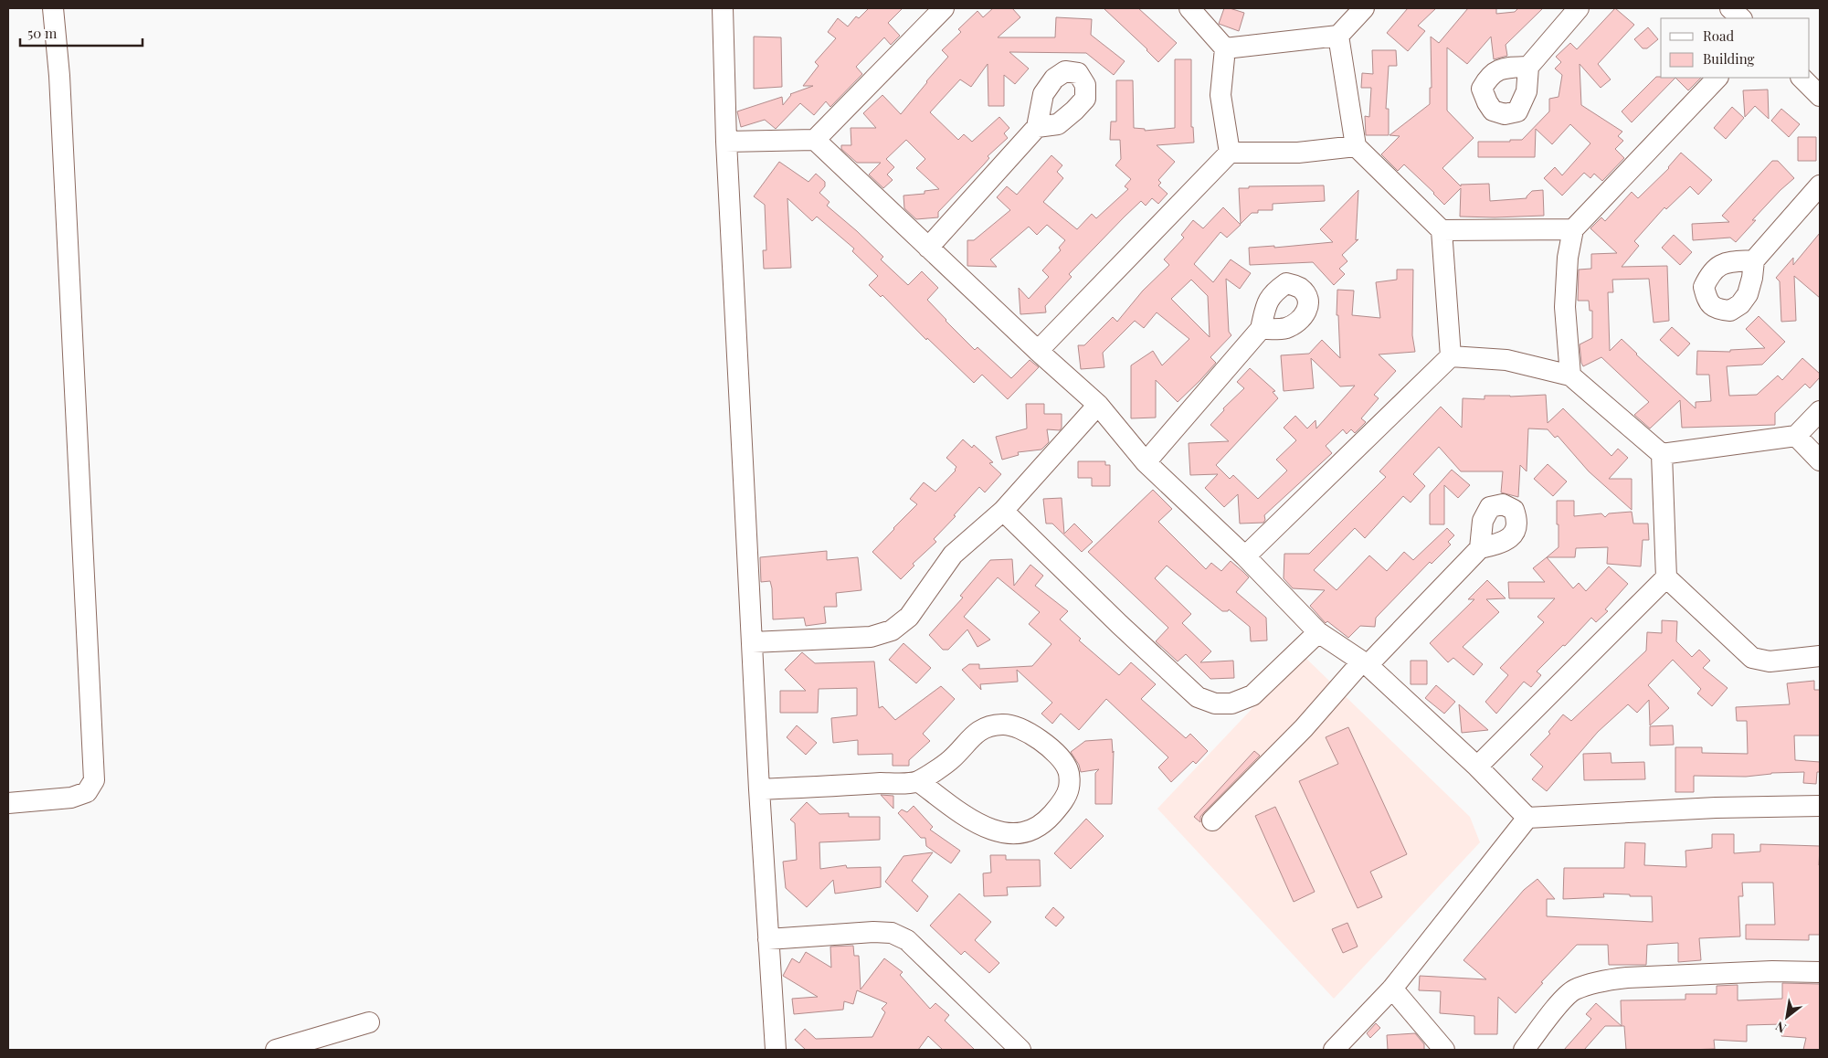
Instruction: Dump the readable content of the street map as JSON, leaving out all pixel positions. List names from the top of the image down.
{
  "legend": ["Road", "Building"],
  "scale_bar": "50 m",
  "north": "bottom left"
}
